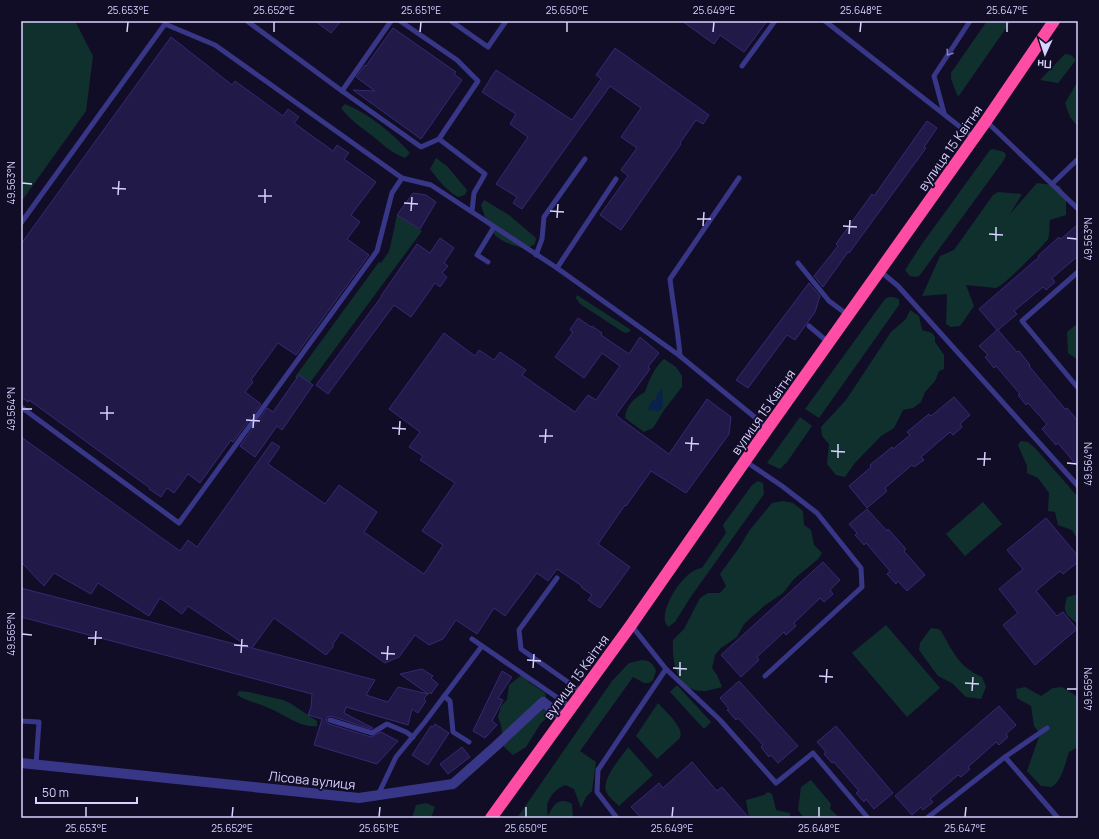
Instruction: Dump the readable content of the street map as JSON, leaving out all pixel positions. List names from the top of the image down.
{
  "streets": {
    "highway": ["вулиця 15 Квітня"],
    "street": ["Лісова вулиця"]
  },
  "crossings": [
    ["вулиця 15 Квітня", "Лісова вулиця"]
  ],
  "scale_bar": "50 m",
  "north": "bottom",
  "coordinates": [
    "25.653°E",
    "25.652°E",
    "25.651°E",
    "25.650°E",
    "25.649°E",
    "25.648°E",
    "25.647°E",
    "49.563°N",
    "49.564°N",
    "49.565°N"
  ]
}
